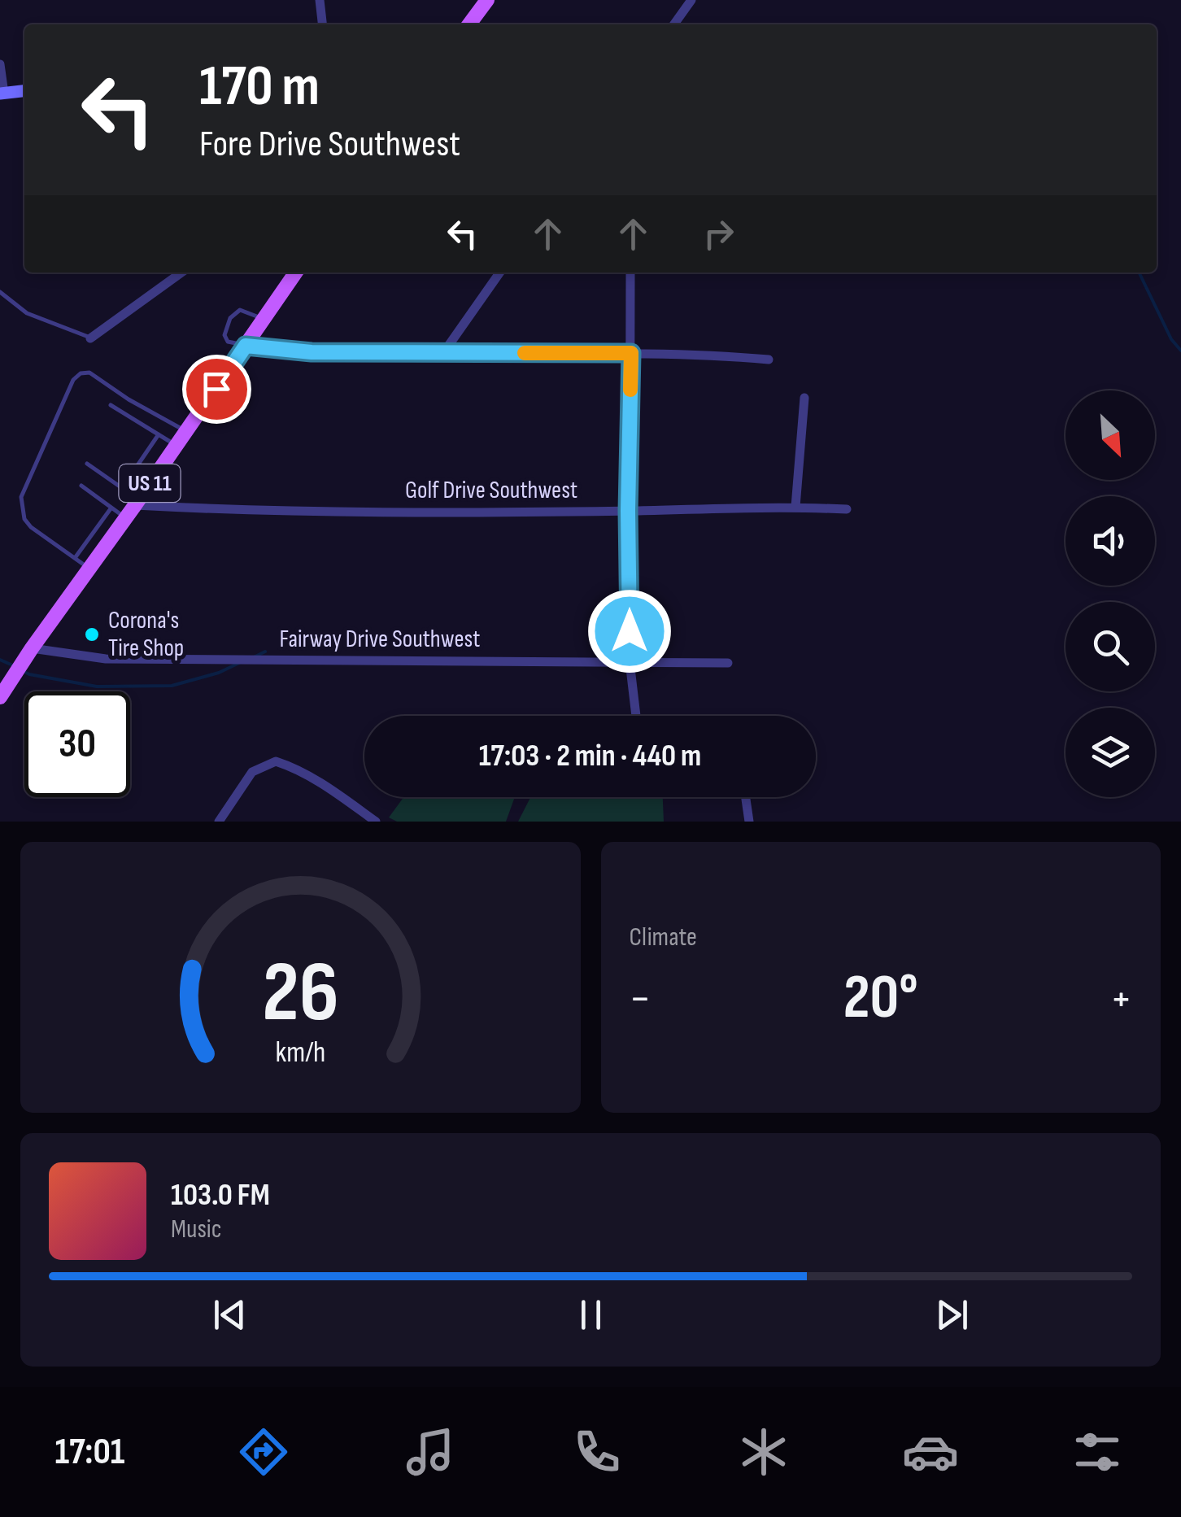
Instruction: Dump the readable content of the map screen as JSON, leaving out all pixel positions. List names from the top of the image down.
{
  "streets": {
    "main road": ["US 11"],
    "street": ["Golf Drive Southwest", "Fairway Drive Southwest"]
  },
  "crossings": [
    ["US 11", "Golf Drive Southwest"],
    ["US 11", "Fairway Drive Southwest"]
  ],
  "places": ["Corona's Tire Shop"],
  "north": "bottom right",
  "page": {
    "turn": ["170 m", "Fore Drive Southwest"],
    "limit": "30",
    "trip": "17:03 · 2 min · 440 m",
    "tile": "Climate",
    "heat": ["−", "20°", "+"],
    "song": ["103.0 FM", "Music"],
    "tabs": "17:01",
    "gauge": ["26", "km/h"]
  }
}
